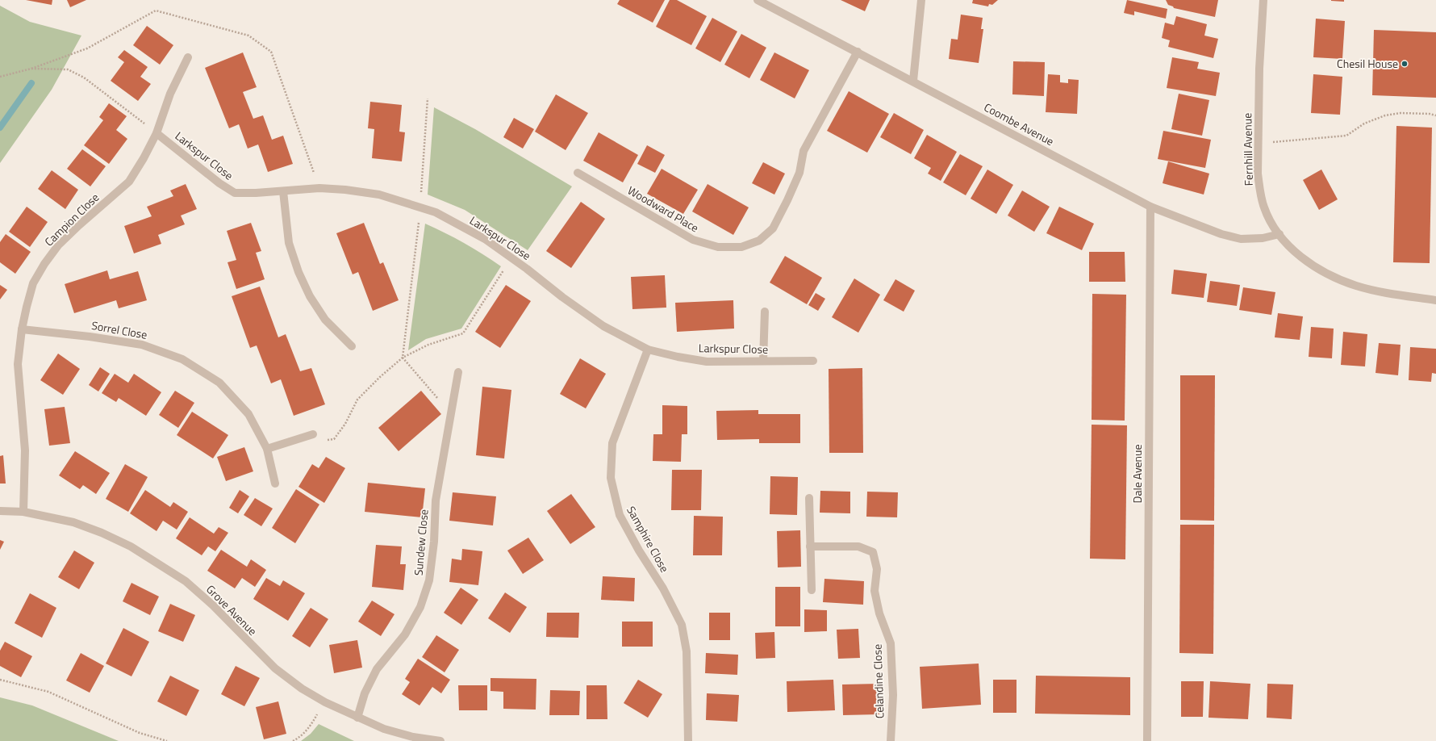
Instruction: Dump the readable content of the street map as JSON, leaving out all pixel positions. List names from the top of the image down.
{
  "streets": {
    "street": [
      "Coombe Avenue",
      "Fernhill Avenue",
      "Larkspur Close",
      "Woodward Place",
      "Campion Close",
      "Sorrel Close",
      "Dale Avenue",
      "Samphire Close",
      "Sundew Close",
      "Grove Avenue",
      "Celandine Close"
    ]
  },
  "crossings": [
    ["Coombe Avenue", "Fernhill Avenue"],
    ["Coombe Avenue", "Woodward Place"],
    ["Coombe Avenue", "Dale Avenue"],
    ["Larkspur Close", "Campion Close"],
    ["Larkspur Close", "Samphire Close"],
    ["Campion Close", "Sorrel Close"],
    ["Campion Close", "Grove Avenue"],
    ["Sundew Close", "Grove Avenue"]
  ],
  "places": ["Chesil House"]
}
